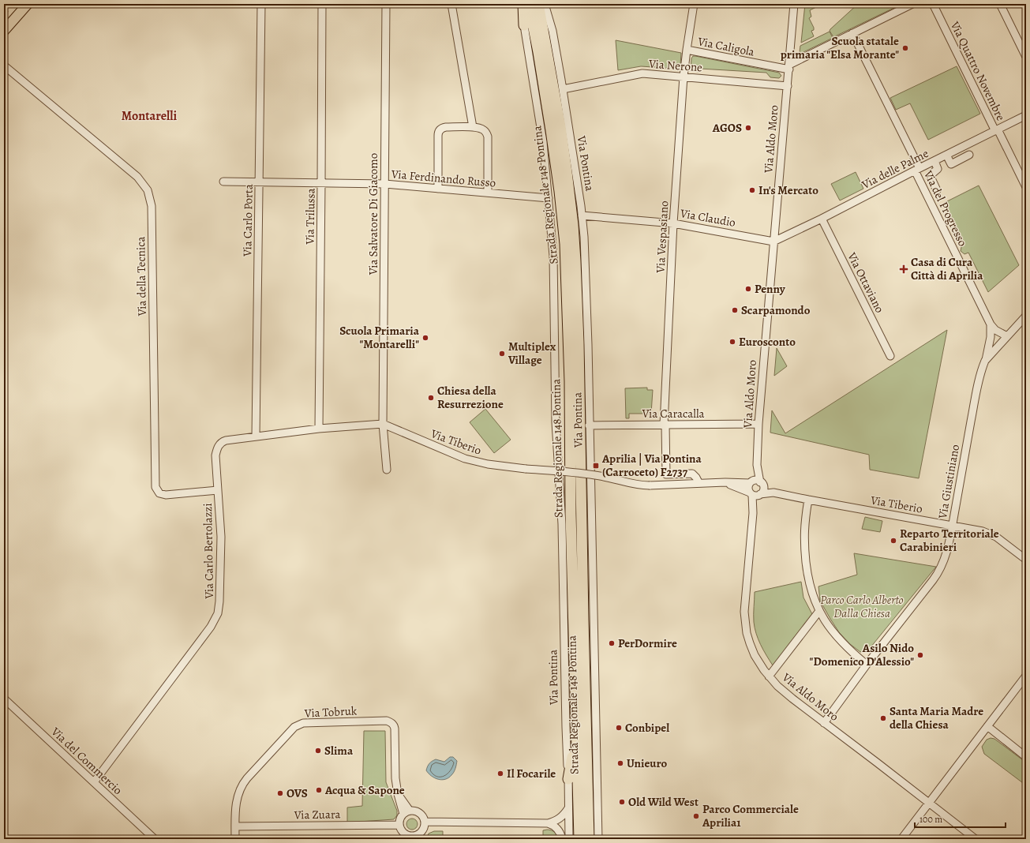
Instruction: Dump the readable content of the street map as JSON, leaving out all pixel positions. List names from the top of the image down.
{
  "streets": {
    "highway": ["Strada Regionale 148 Pontina"],
    "street": [
      "Via Caligola",
      "Via Nerone",
      "Via Quattro Novembre",
      "Via Aldo Moro",
      "Via Pontina",
      "Via delle Palme",
      "Via Ferdinando Russo",
      "Via del Progresso",
      "Via Salvatore Di Giacomo",
      "Via Trilussa",
      "Via Claudio",
      "Via Carlo Porta",
      "Via Vespasiano",
      "Via della Tecnica",
      "Via Ottaviano",
      "Via Caracalla",
      "Via Tiberio",
      "Via Giustiniano",
      "Via Carlo Bertolazzi",
      "Via Tobruk",
      "Via del Commercio",
      "Via Zuara"
    ]
  },
  "crossings": [
    ["Via Caligola", "Via Aldo Moro"],
    ["Via Caligola", "Via Vespasiano"],
    ["Via Nerone", "Via Aldo Moro"],
    ["Via Nerone", "Via Pontina"],
    ["Via Nerone", "Via Vespasiano"],
    ["Via Quattro Novembre", "Via delle Palme"],
    ["Via Aldo Moro", "Via delle Palme"],
    ["Via Aldo Moro", "Via Claudio"],
    ["Via Aldo Moro", "Via Caracalla"],
    ["Via Aldo Moro", "Via Tiberio"],
    ["Via Aldo Moro", "Via Giustiniano"],
    ["Via Pontina", "Via Ferdinando Russo"],
    ["Via Pontina", "Strada Regionale 148 Pontina"],
    ["Via Pontina", "Via Claudio"],
    ["Via Pontina", "Via Caracalla"],
    ["Via delle Palme", "Via del Progresso"],
    ["Via delle Palme", "Via Claudio"],
    ["Via delle Palme", "Via Ottaviano"],
    ["Via Ferdinando Russo", "Via Salvatore Di Giacomo"],
    ["Via Ferdinando Russo", "Via Trilussa"],
    ["Via Ferdinando Russo", "Via Carlo Porta"],
    ["Via del Progresso", "Via Giustiniano"],
    ["Via Salvatore Di Giacomo", "Via Tiberio"],
    ["Via Salvatore Di Giacomo", "Via Carlo Bertolazzi"],
    ["Via Trilussa", "Via Carlo Bertolazzi"],
    ["Via Claudio", "Via Vespasiano"],
    ["Via Carlo Porta", "Via Carlo Bertolazzi"],
    ["Via Vespasiano", "Via Caracalla"],
    ["Via Vespasiano", "Via Tiberio"],
    ["Via della Tecnica", "Via Carlo Bertolazzi"],
    ["Via Tiberio", "Via Giustiniano"],
    ["Via Tiberio", "Via Carlo Bertolazzi"],
    ["Via Carlo Bertolazzi", "Via del Commercio"],
    ["Via Tobruk", "Via Zuara"]
  ],
  "districts": ["Montarelli"],
  "parks": ["Parco Carlo Alberto Dalla Chiesa"],
  "places": {
    "other": [
      "Scuola statale primaria \"Elsa Morante\"",
      "AGOS",
      "In's Mercato",
      "Penny",
      "Scarpamondo",
      "Scuola Primaria \"Montarelli\"",
      "Eurosconto",
      "Multiplex Village",
      "Chiesa della Resurrezione",
      "Reparto Territoriale Carabinieri",
      "PerDormire",
      "Asilo Nido \"Domenico D'Alessio\"",
      "Santa Maria Madre della Chiesa",
      "Conbipel",
      "Slima",
      "Unieuro",
      "Il Focarile",
      "Acqua & Sapone",
      "OVS",
      "Old Wild West",
      "Parco Commerciale Aprilia1"
    ],
    "health": ["Casa di Cura Città di Aprilia"],
    "transit": ["Aprilia | Via Pontina (Carroceto) F2737"]
  },
  "scale_bar": "100 m"
}
